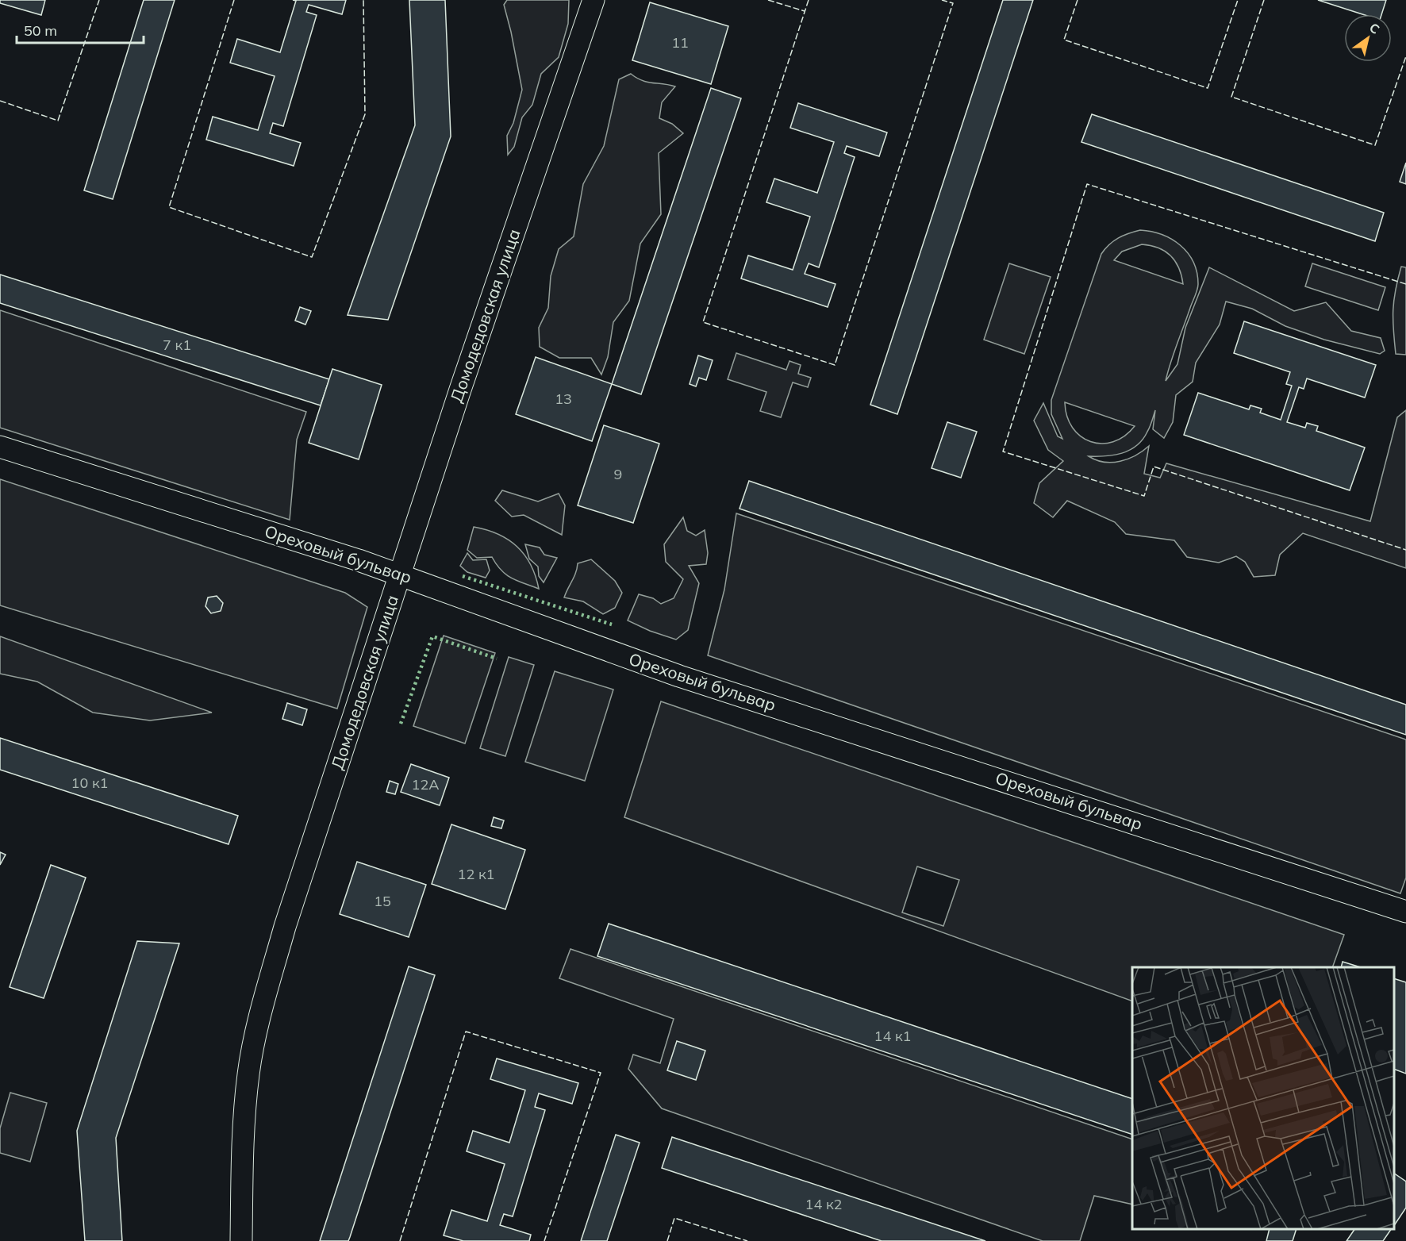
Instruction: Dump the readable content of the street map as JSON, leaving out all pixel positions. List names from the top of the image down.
{
  "streets": {
    "main road": ["Домодедовская улица", "Ореховый бульвар"]
  },
  "crossings": [
    ["Домодедовская улица", "Ореховый бульвар"]
  ],
  "house_numbers": [
    "11",
    "7 к1",
    "13",
    "9",
    "10 к1",
    "12А",
    "12 к1",
    "15",
    "14 к1",
    "14 к2"
  ],
  "scale_bar": "50 m",
  "north": "top right"
}
